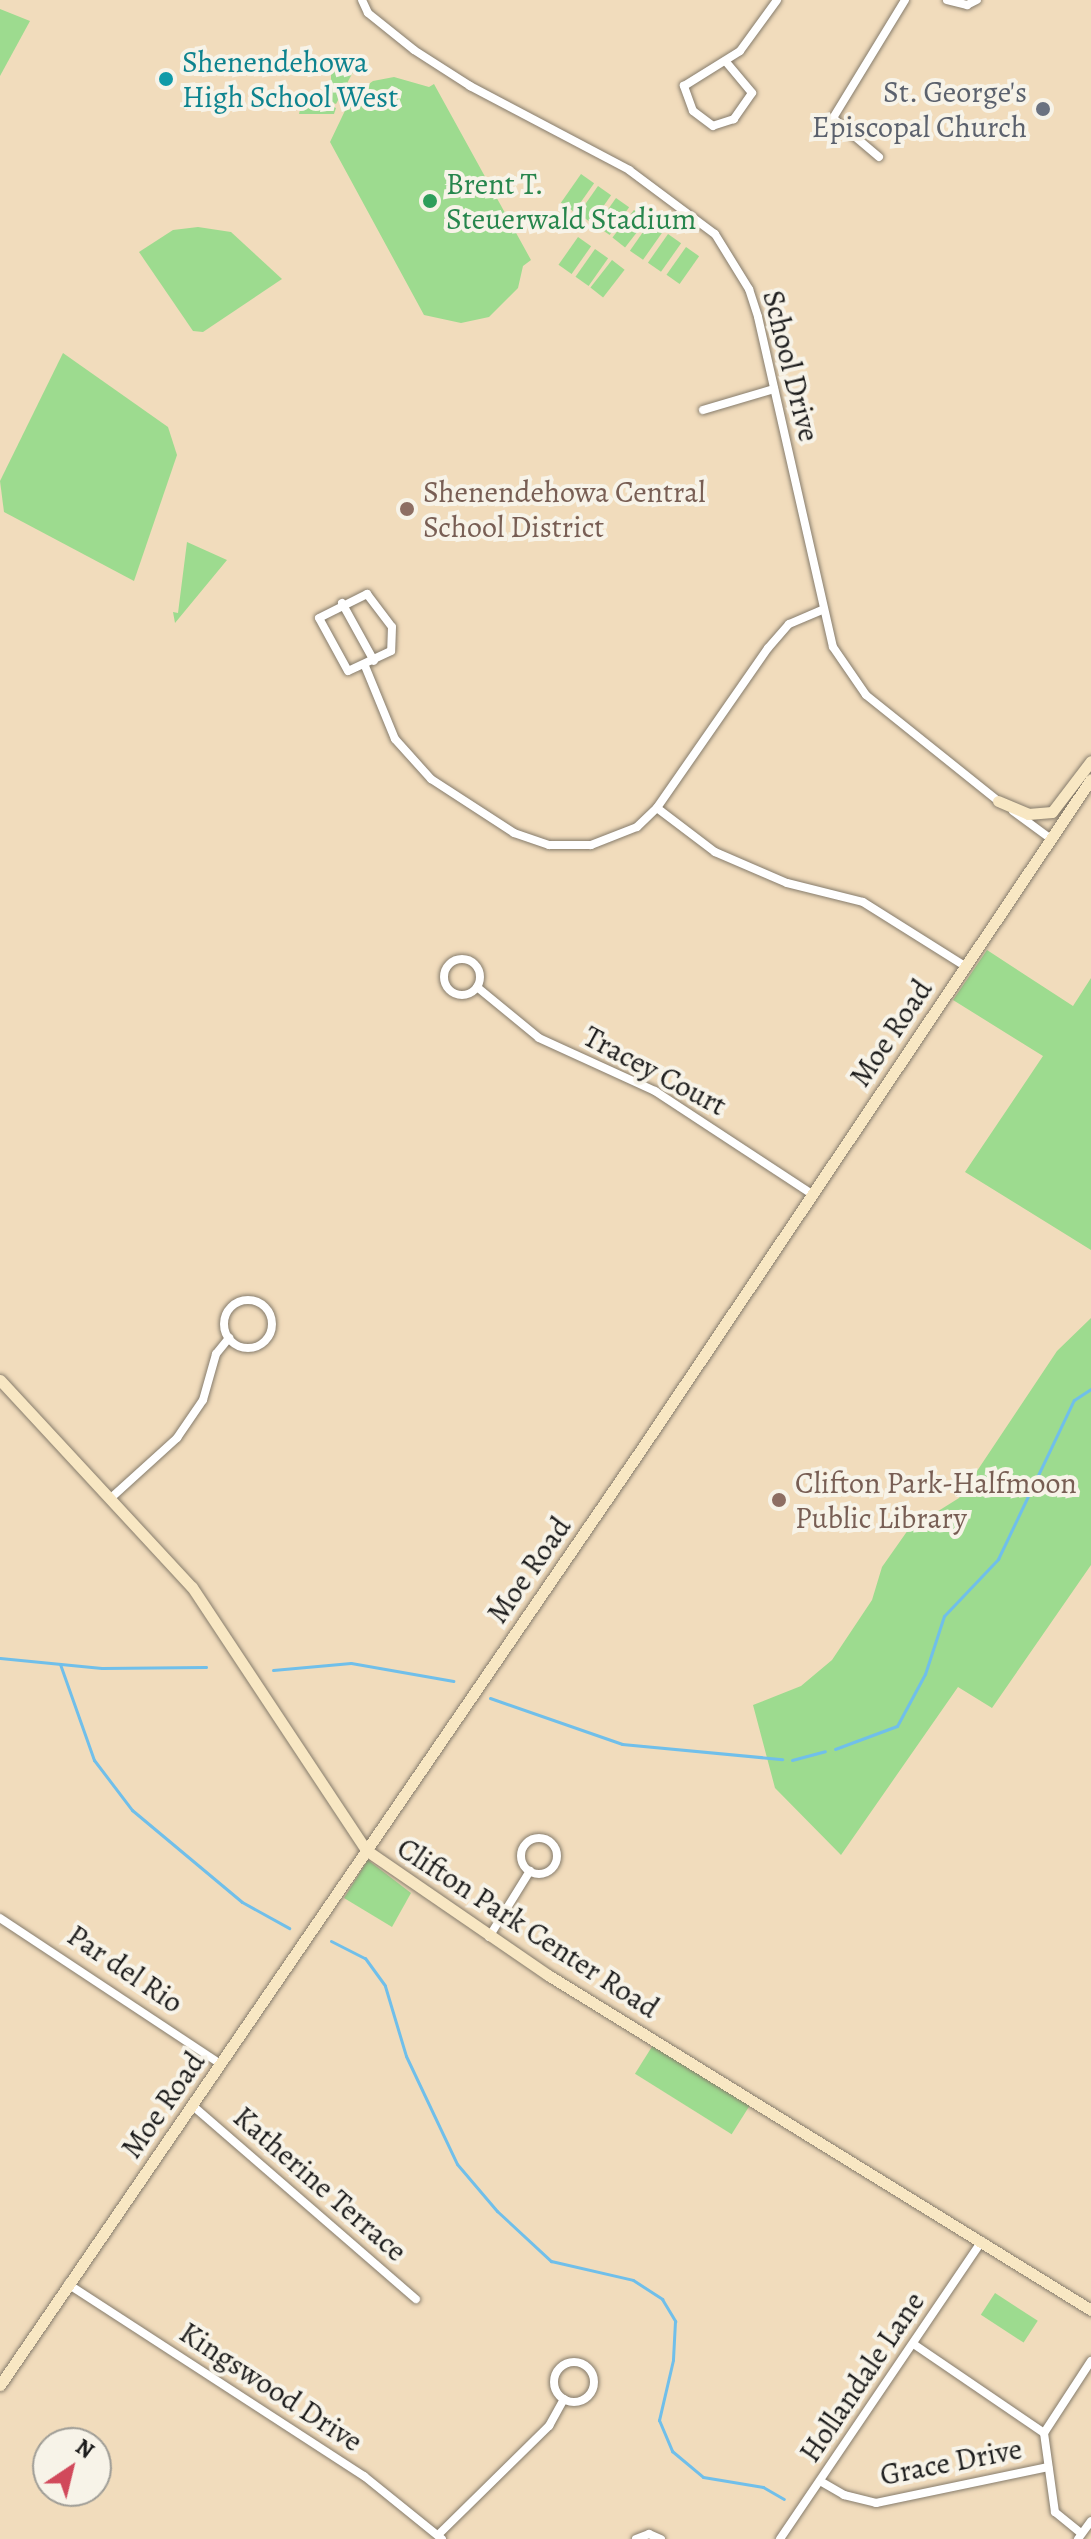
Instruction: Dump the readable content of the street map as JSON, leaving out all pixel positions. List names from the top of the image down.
{
  "streets": {
    "street": [
      "School Drive",
      "Moe Road",
      "Tracey Court",
      "Clifton Park Center Road",
      "Par del Rio",
      "Katherine Terrace",
      "Hollandale Lane",
      "Kingswood Drive",
      "Grace Drive"
    ]
  },
  "crossings": [
    ["School Drive", "Moe Road"],
    ["Moe Road", "Tracey Court"],
    ["Moe Road", "Clifton Park Center Road"],
    ["Moe Road", "Par del Rio"],
    ["Moe Road", "Katherine Terrace"],
    ["Moe Road", "Kingswood Drive"],
    ["Clifton Park Center Road", "Hollandale Lane"],
    ["Hollandale Lane", "Grace Drive"]
  ],
  "places": [
    "Shenendehowa High School West",
    "St. George's Episcopal Church",
    "Brent T. Steuerwald Stadium",
    "Shenendehowa Central School District",
    "Clifton Park-Halfmoon Public Library"
  ],
  "north": "top right"
}
